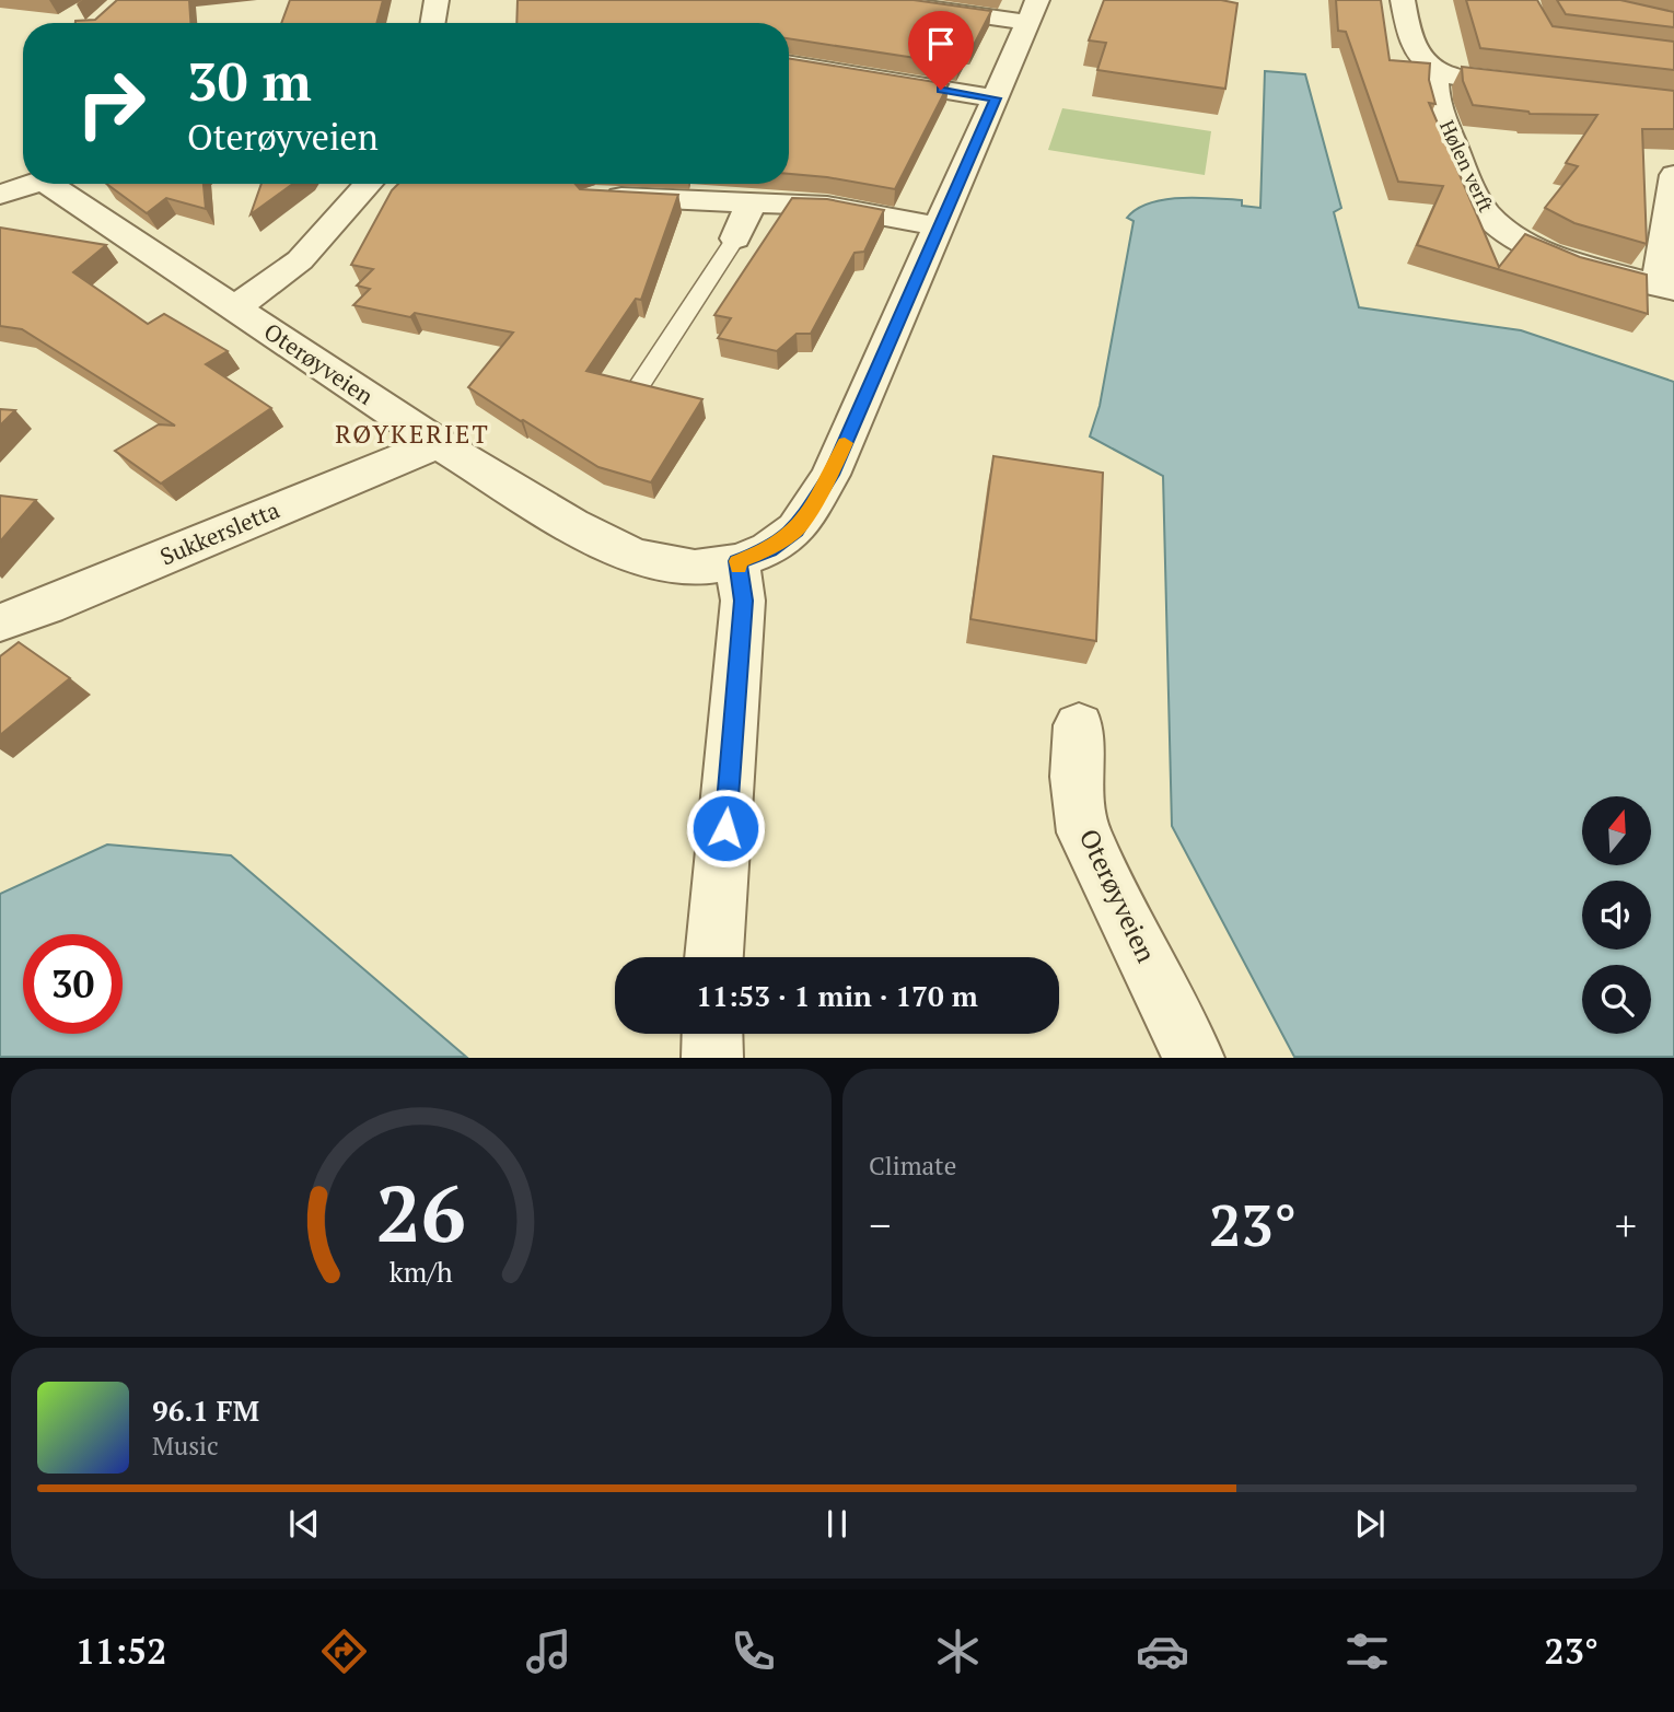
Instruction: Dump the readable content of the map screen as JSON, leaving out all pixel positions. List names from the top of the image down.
{
  "streets": {
    "street": ["Hølen verft", "Oterøyveien", "Sukkersletta"]
  },
  "crossings": [
    ["Oterøyveien", "Sukkersletta"]
  ],
  "districts": ["RØYKERIET"],
  "north": "top",
  "page": {
    "turn": ["30 m", "Oterøyveien"],
    "limit": "30",
    "trip": "11:53 · 1 min · 170 m",
    "tile": "Climate",
    "heat": ["−", "23°", "+"],
    "song": ["96.1 FM", "Music"],
    "tabs": ["11:52", "23°"],
    "gauge": ["26", "km/h"]
  }
}
